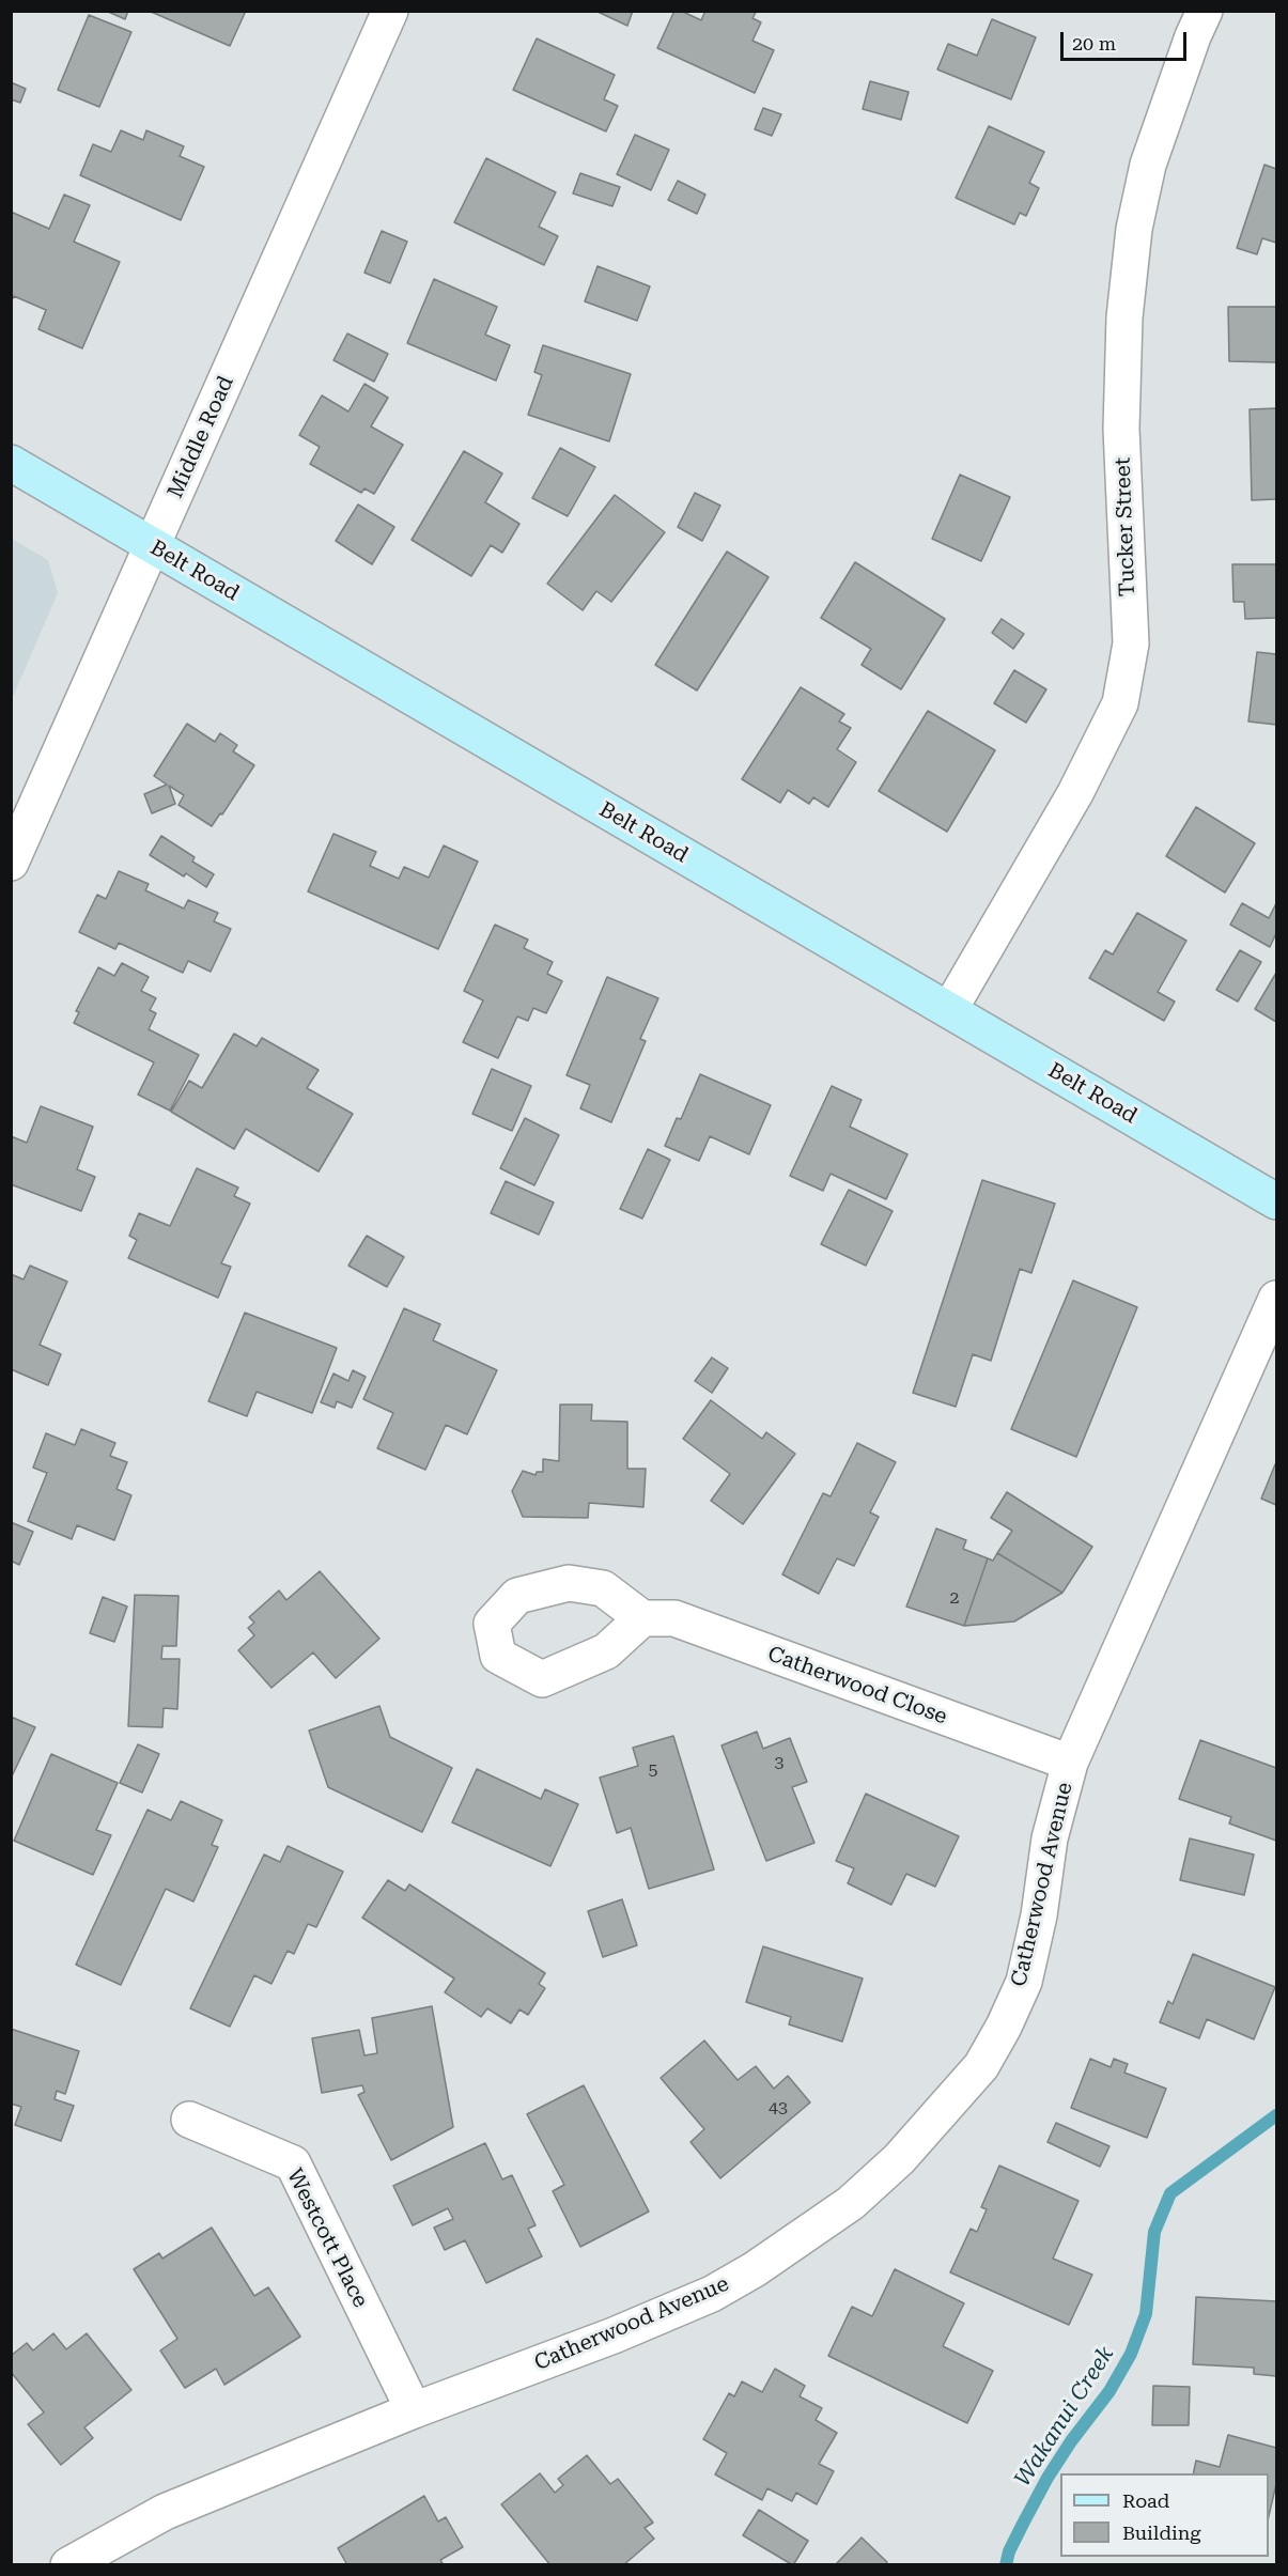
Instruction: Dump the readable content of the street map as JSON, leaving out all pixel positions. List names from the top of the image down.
{
  "streets": {
    "street": [
      "Middle Road",
      "Tucker Street",
      "Belt Road",
      "Catherwood Close",
      "Catherwood Avenue",
      "Westcott Place"
    ]
  },
  "crossings": [
    ["Middle Road", "Belt Road"],
    ["Tucker Street", "Belt Road"],
    ["Catherwood Close", "Catherwood Avenue"],
    ["Catherwood Avenue", "Westcott Place"]
  ],
  "water": ["Wakanui Creek"],
  "house_numbers": [
    "2",
    "3",
    "5",
    "43"
  ],
  "legend": ["Road", "Building"],
  "scale_bar": "20 m"
}
